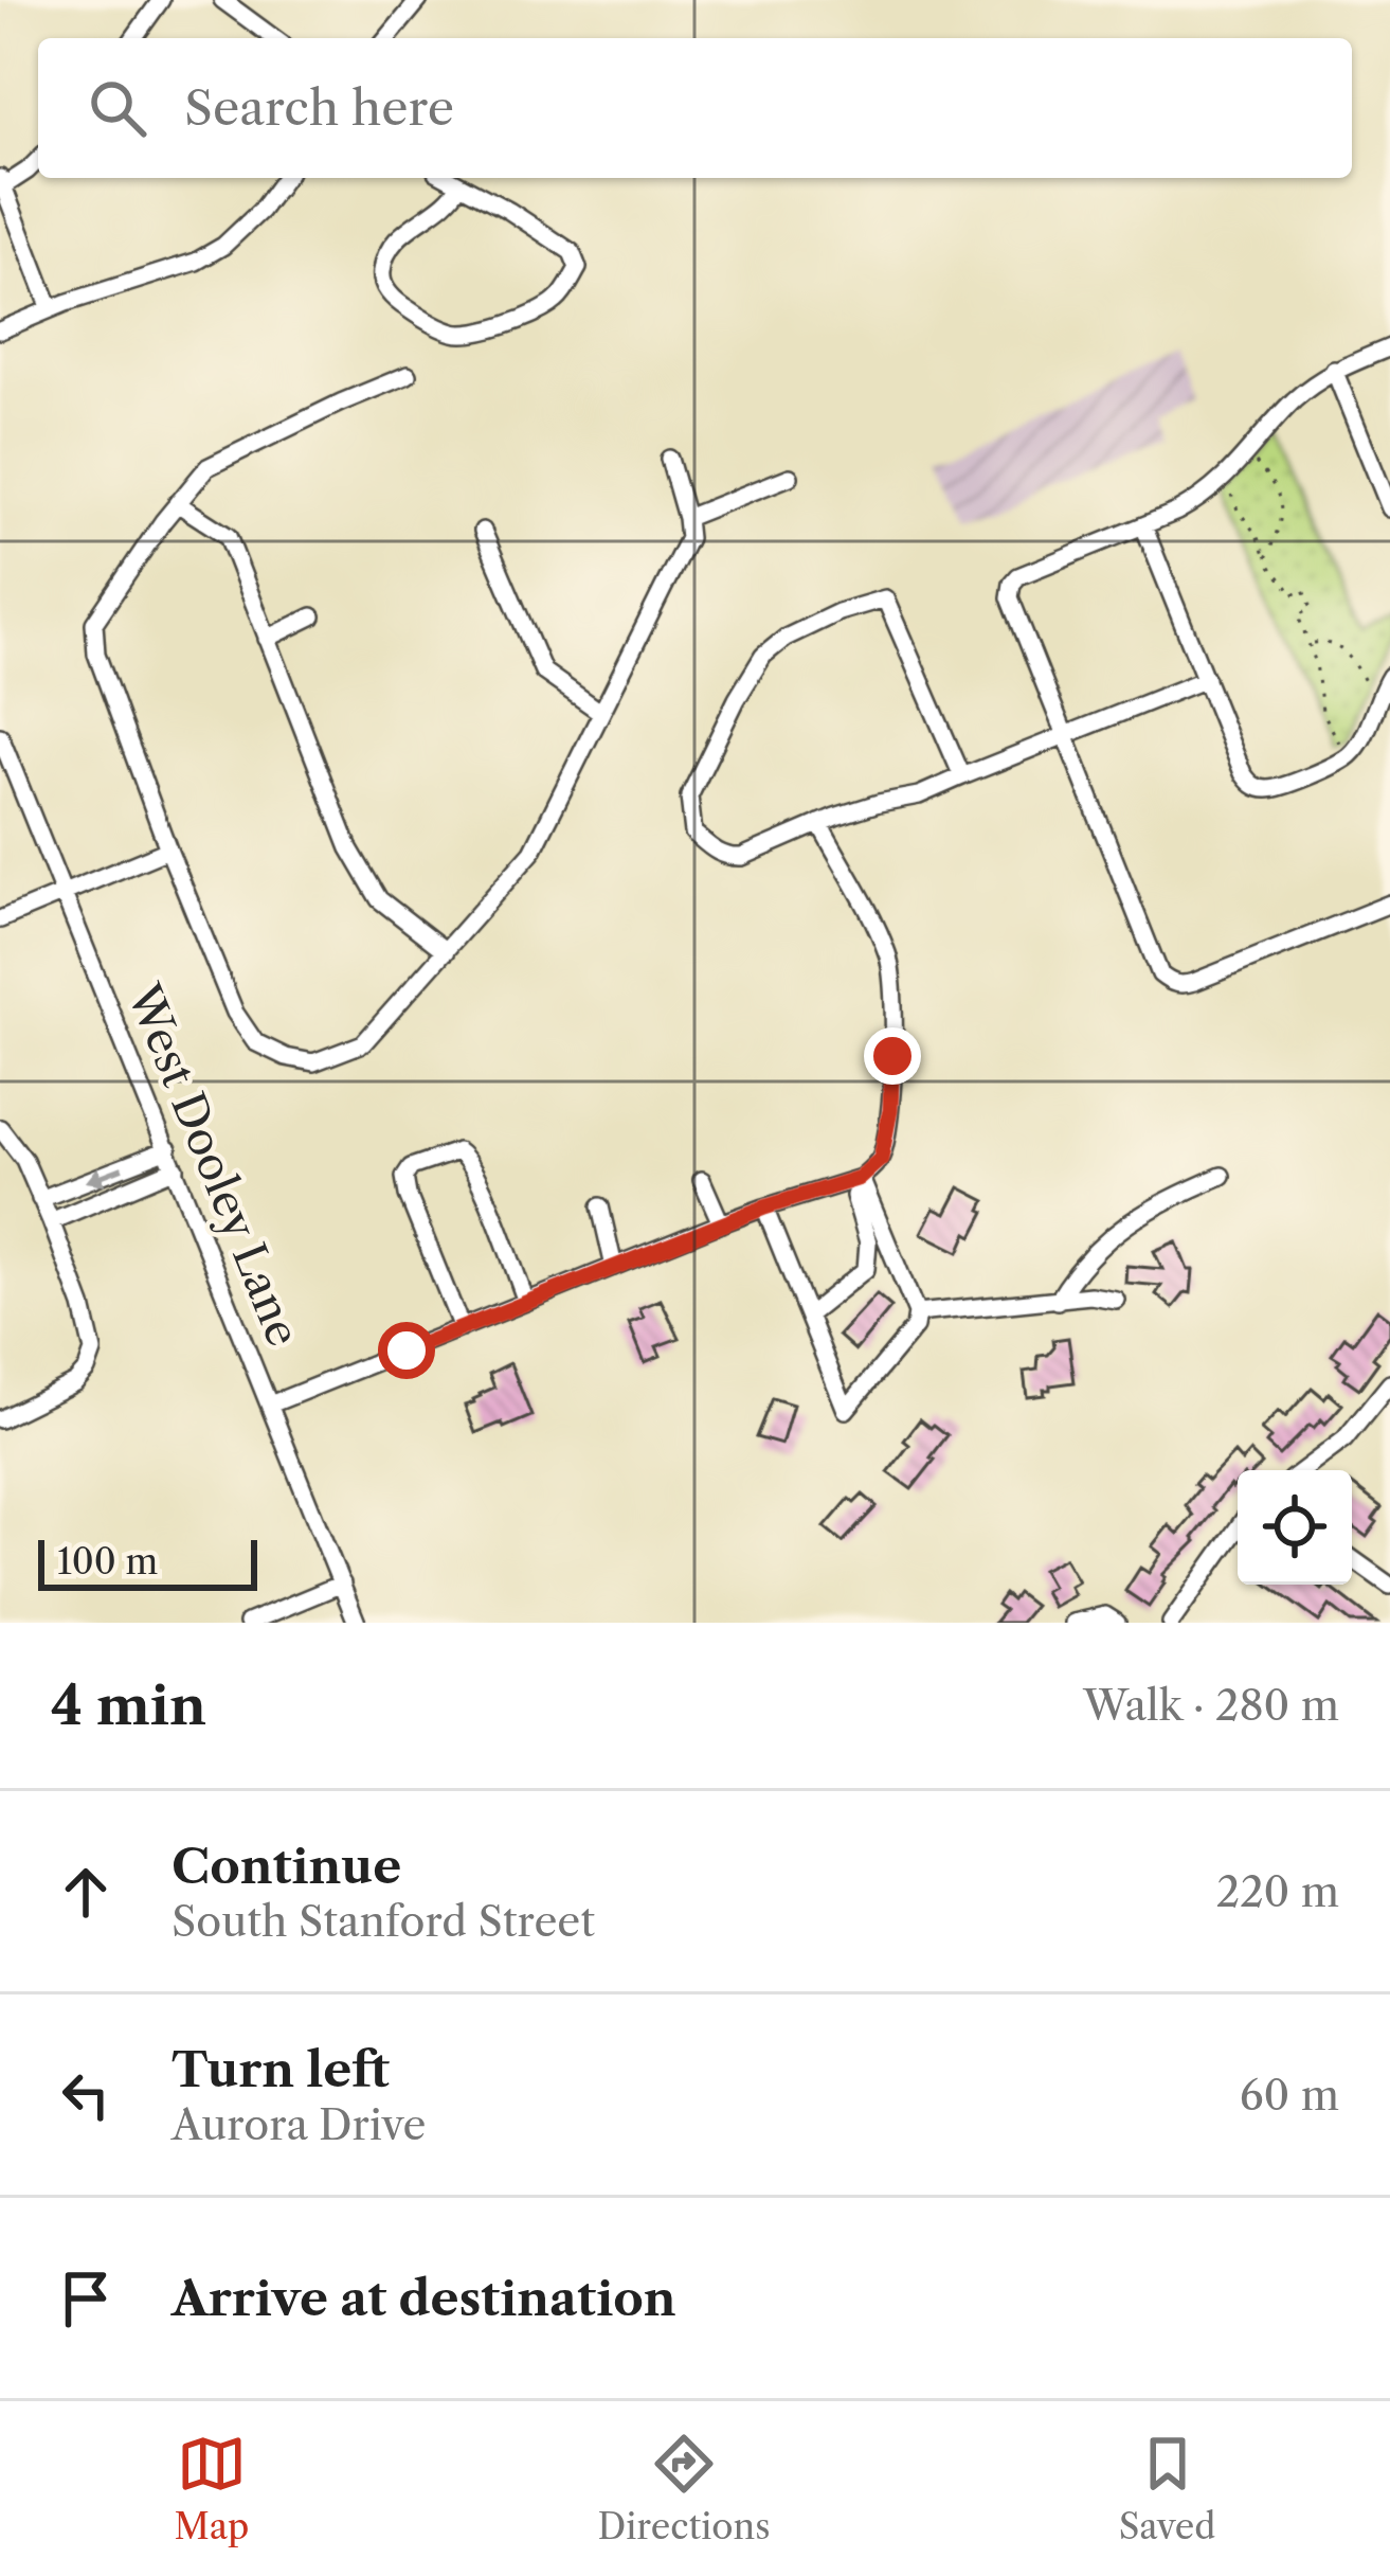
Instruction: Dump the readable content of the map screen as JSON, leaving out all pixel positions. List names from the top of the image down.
{
  "streets": {
    "street": ["West Dooley Lane"]
  },
  "scale_bar": "100 m",
  "page": {
    "search": "Search here",
    "scale": "100 m",
    "heading": ["4 min", "Walk · 280 m"],
    "list": [
      ["Continue", "South Stanford Street", "220 m"],
      ["Turn left", "Aurora Drive", "60 m"],
      "Arrive at destination"
    ],
    "nav": ["Map", "Directions", "Saved"]
  }
}
